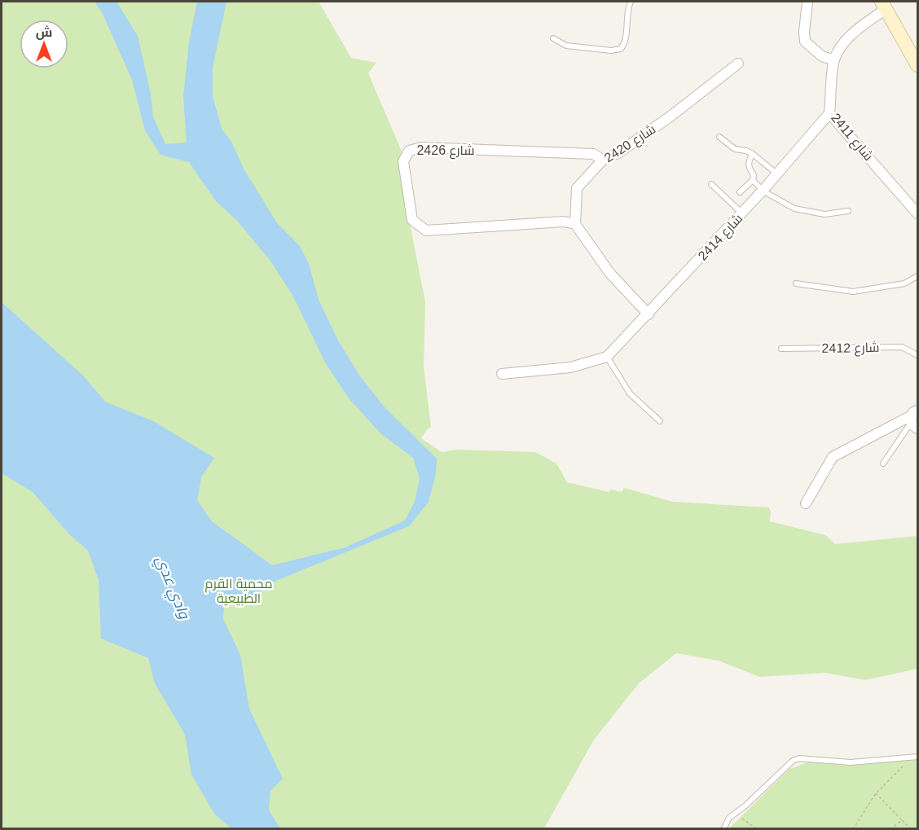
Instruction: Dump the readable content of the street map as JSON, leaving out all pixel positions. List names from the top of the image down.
{
  "streets": {
    "street": [
      "شارع 2411",
      "2420 شارع",
      "2426 شارع",
      "2414 شارع"
    ],
    "lane": ["2412 شارع"]
  },
  "crossings": [
    ["شارع 2411", "2414 شارع"],
    ["2420 شارع", "2426 شارع"]
  ],
  "water": ["وادي عدي"],
  "parks": ["محمية القرم الطبيعية"],
  "north": "top"
}
